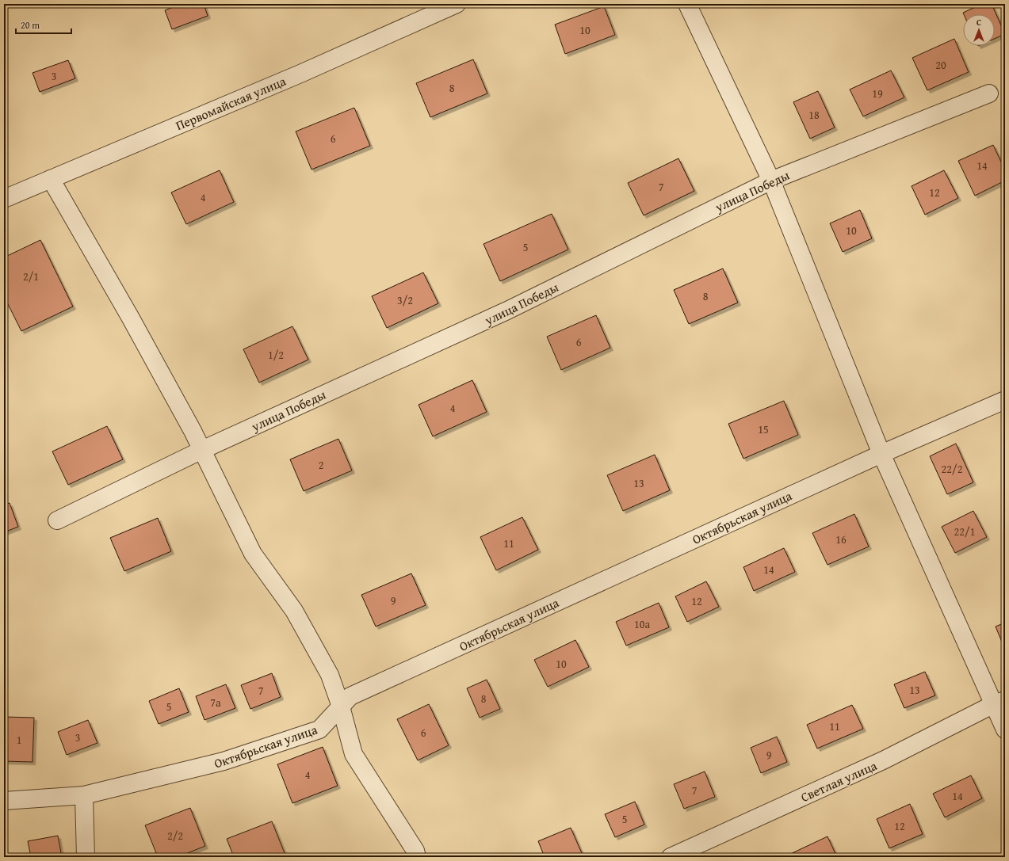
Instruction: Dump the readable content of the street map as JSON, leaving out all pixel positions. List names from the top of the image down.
{
  "streets": {
    "street": [
      "Первомайская улица",
      "улица Победы",
      "Октябрьская улица",
      "Светлая улица"
    ]
  },
  "house_numbers": [
    "10",
    "20",
    "3",
    "8",
    "19",
    "18",
    "6",
    "14",
    "7",
    "12",
    "4",
    "10",
    "5",
    "2/1",
    "8",
    "3/2",
    "6",
    "1/2",
    "4",
    "15",
    "2",
    "22/2",
    "13",
    "22/1",
    "16",
    "11",
    "14",
    "9",
    "12",
    "10а",
    "10",
    "13",
    "7",
    "8",
    "7а",
    "5",
    "11",
    "6",
    "3",
    "1",
    "9",
    "4",
    "7",
    "14",
    "5",
    "12",
    "2/2"
  ],
  "scale_bar": "20 m",
  "north": "top"
}
